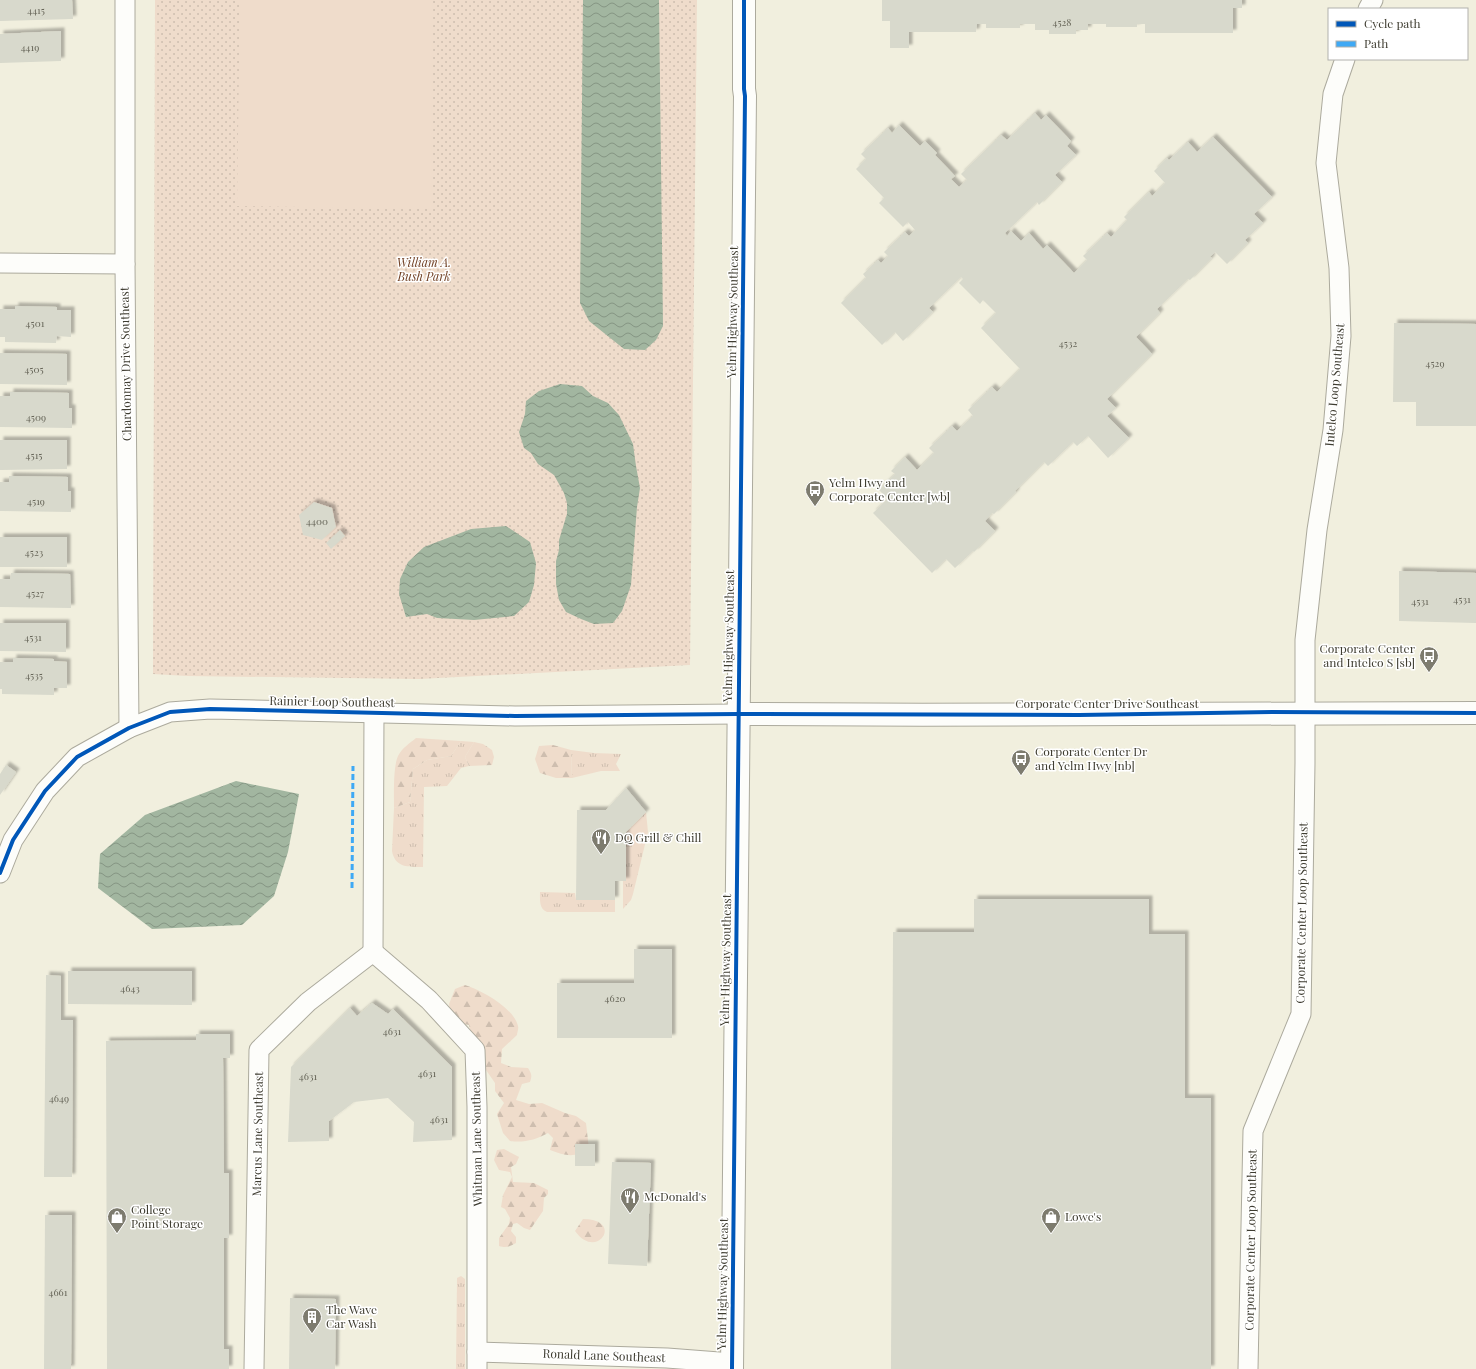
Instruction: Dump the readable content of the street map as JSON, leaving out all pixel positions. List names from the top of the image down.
{
  "streets": {
    "main road": ["Yelm Highway Southeast", "Corporate Center Drive Southeast"],
    "street": [
      "Chardonnay Drive Southeast",
      "Intelco Loop Southeast",
      "Rainier Loop Southeast",
      "Corporate Center Loop Southeast",
      "Marcus Lane Southeast",
      "Whitman Lane Southeast",
      "Ronald Lane Southeast"
    ]
  },
  "crossings": [
    ["Yelm Highway Southeast", "Rainier Loop Southeast"],
    ["Yelm Highway Southeast", "Corporate Center Drive Southeast"],
    ["Yelm Highway Southeast", "Ronald Lane Southeast"],
    ["Chardonnay Drive Southeast", "Rainier Loop Southeast"],
    ["Intelco Loop Southeast", "Corporate Center Drive Southeast"],
    ["Intelco Loop Southeast", "Corporate Center Loop Southeast"],
    ["Rainier Loop Southeast", "Corporate Center Drive Southeast"],
    ["Corporate Center Drive Southeast", "Corporate Center Loop Southeast"],
    ["Marcus Lane Southeast", "Whitman Lane Southeast"],
    ["Whitman Lane Southeast", "Ronald Lane Southeast"]
  ],
  "parks": ["William A. Bush Park"],
  "places": {
    "bus stop": ["Yelm Hwy and Corporate Center [wb]", "Corporate Center and Intelco S [sb]", "Corporate Center Dr and Yelm Hwy [nb]"],
    "restaurant": ["DQ Grill & Chill", "McDonald's"],
    "shop": ["College Point Storage", "Lowe's"],
    "building": ["The Wave Car Wash"]
  },
  "house_numbers": [
    "4415",
    "4528",
    "4419",
    "4501",
    "4532",
    "4529",
    "4505",
    "4509",
    "4515",
    "4519",
    "4400",
    "4523",
    "4527",
    "4531",
    "4531",
    "4531",
    "4535",
    "4643",
    "4620",
    "4631",
    "4631",
    "4631",
    "4649",
    "4631",
    "4661"
  ],
  "legend": ["Cycle path", "Path"]
}
